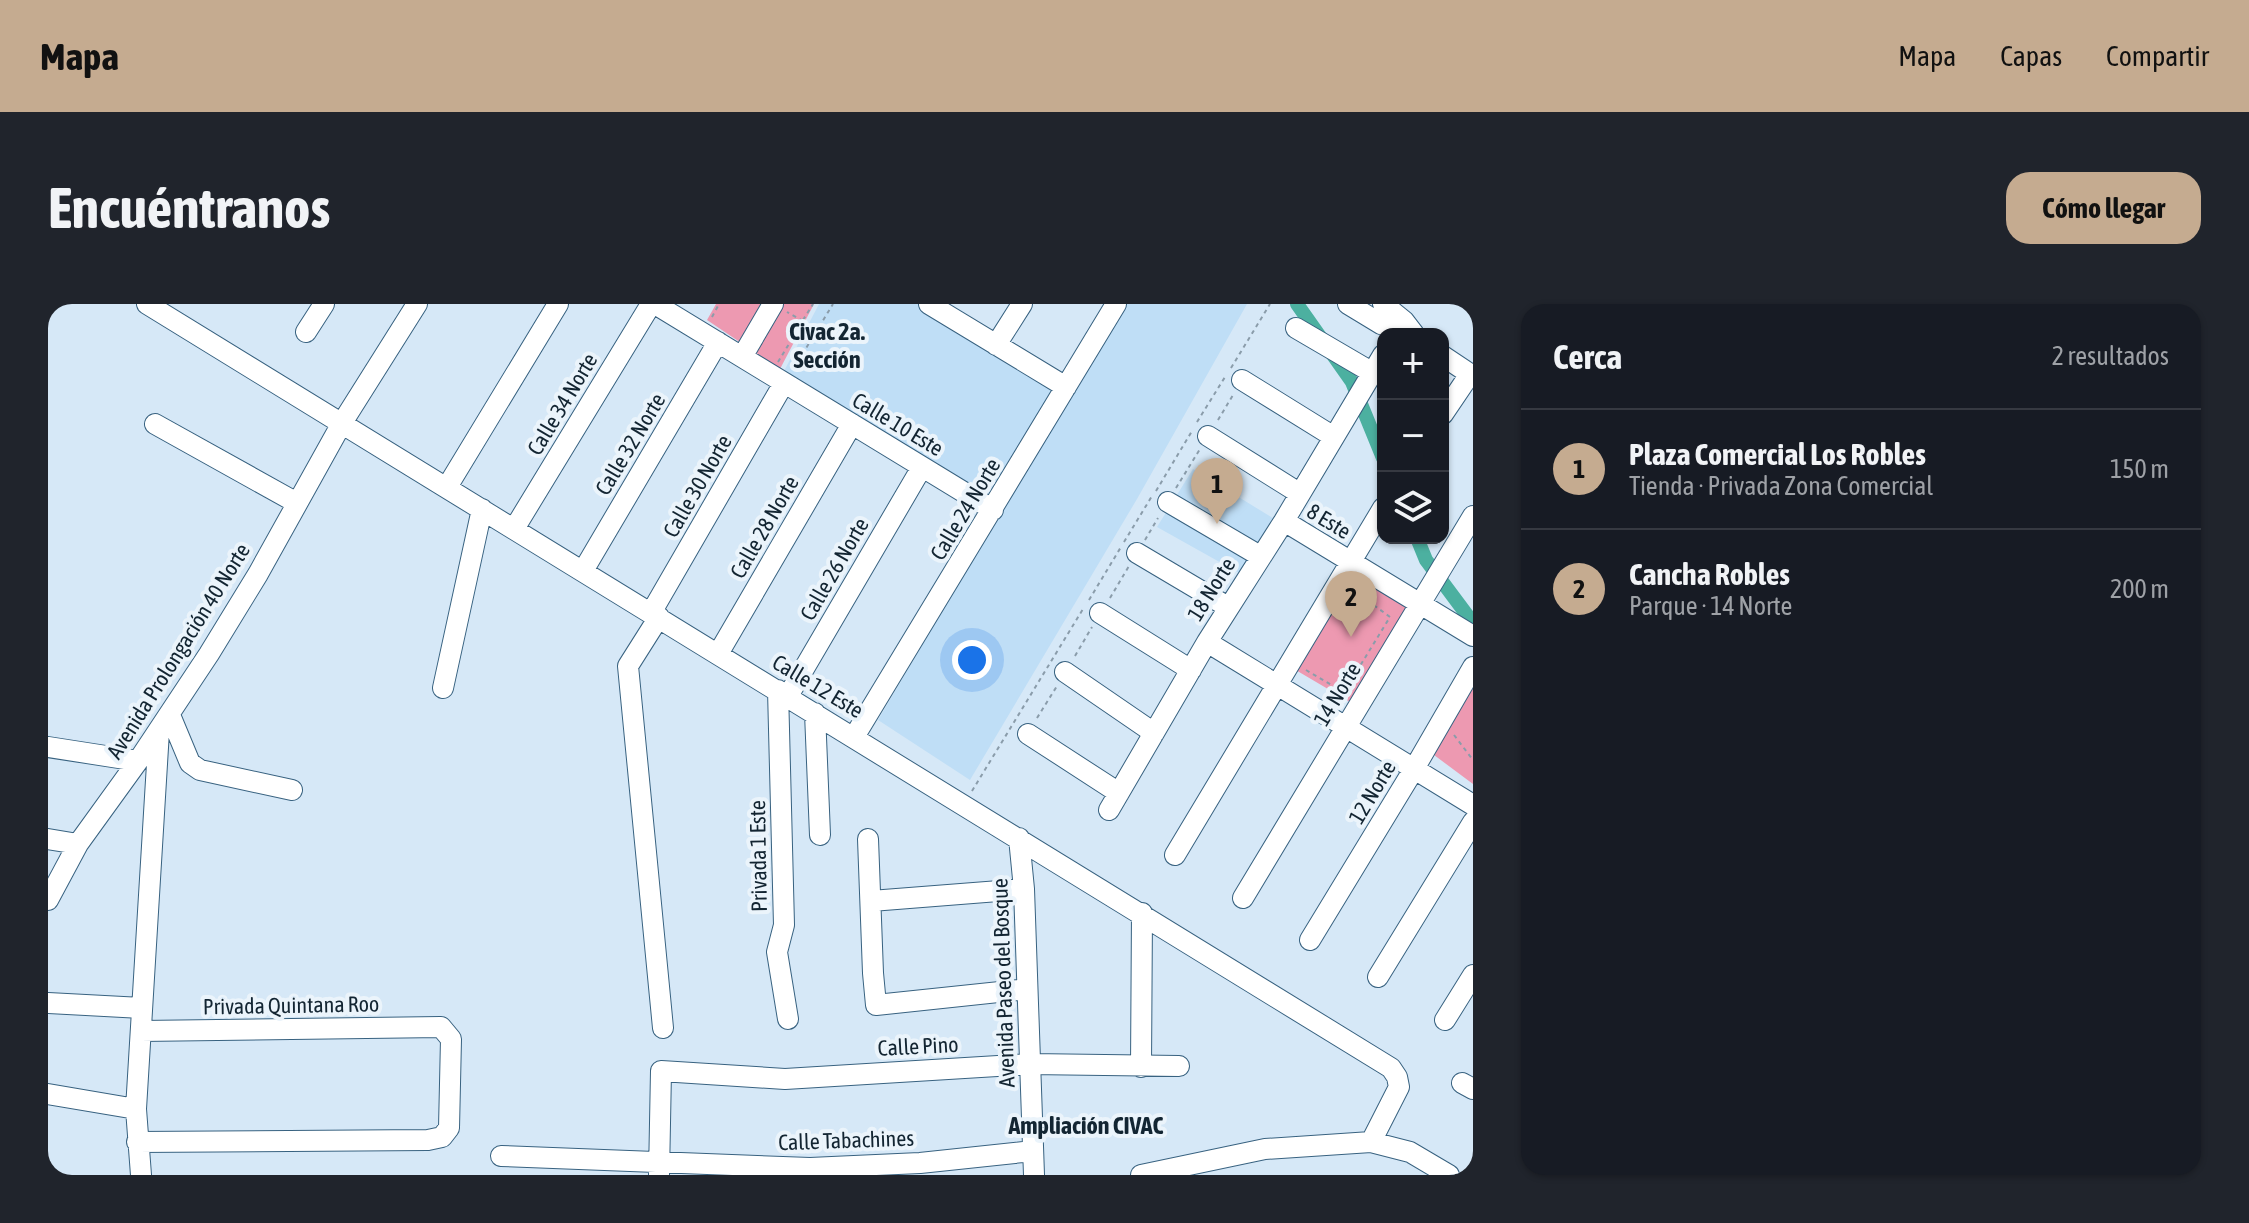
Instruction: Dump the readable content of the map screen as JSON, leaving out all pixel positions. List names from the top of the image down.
{
  "streets": {
    "street": [
      "Calle 34 Norte",
      "Calle 10 Este",
      "Calle 32 Norte",
      "Calle 30 Norte",
      "Calle 24 Norte",
      "8 Este",
      "Calle 28 Norte",
      "Calle 26 Norte",
      "18 Norte",
      "Avenida Prolongación 40 Norte",
      "Calle 12 Este",
      "14 Norte",
      "12 Norte",
      "Privada 1 Este",
      "Avenida Paseo del Bosque",
      "Privada Quintana Roo",
      "Calle Pino",
      "Calle Tabachines"
    ]
  },
  "crossings": [
    ["Calle 34 Norte", "Calle 10 Este"],
    ["Calle 34 Norte", "Calle 12 Este"],
    ["Calle 10 Este", "Calle 32 Norte"],
    ["Calle 10 Este", "Calle 30 Norte"],
    ["Calle 10 Este", "Calle 24 Norte"],
    ["Calle 10 Este", "Calle 28 Norte"],
    ["Calle 10 Este", "Calle 26 Norte"],
    ["Calle 32 Norte", "Calle 12 Este"],
    ["Calle 30 Norte", "Calle 12 Este"],
    ["Calle 24 Norte", "Calle 12 Este"],
    ["8 Este", "18 Norte"],
    ["8 Este", "14 Norte"],
    ["Calle 28 Norte", "Calle 12 Este"],
    ["Calle 26 Norte", "Calle 12 Este"],
    ["Calle 26 Norte", "Privada 1 Este"],
    ["Avenida Prolongación 40 Norte", "Calle 12 Este"],
    ["Calle 12 Este", "Privada 1 Este"],
    ["Calle 12 Este", "Avenida Paseo del Bosque"],
    ["Avenida Paseo del Bosque", "Calle Pino"],
    ["Avenida Paseo del Bosque", "Calle Tabachines"],
    ["Calle Pino", "Calle Tabachines"]
  ],
  "districts": ["Civac 2a. Sección", "Ampliación CIVAC"],
  "page": {
    "header": "Mapa",
    "nav": ["Mapa", "Capas", "Compartir"],
    "buttons": "Cómo llegar",
    "title": "Encuéntranos",
    "heading": ["Cerca", "2 resultados"],
    "map_buttons": ["+", "−"],
    "list": [
      {
        "mark": "1",
        "name": "Plaza Comercial Los Robles",
        "note": "Tienda · Privada Zona Comercial",
        "value": "150 m"
      },
      {
        "mark": "2",
        "name": "Cancha Robles",
        "note": "Parque · 14 Norte",
        "value": "200 m"
      }
    ],
    "pins": ["1", "2"]
  }
}
